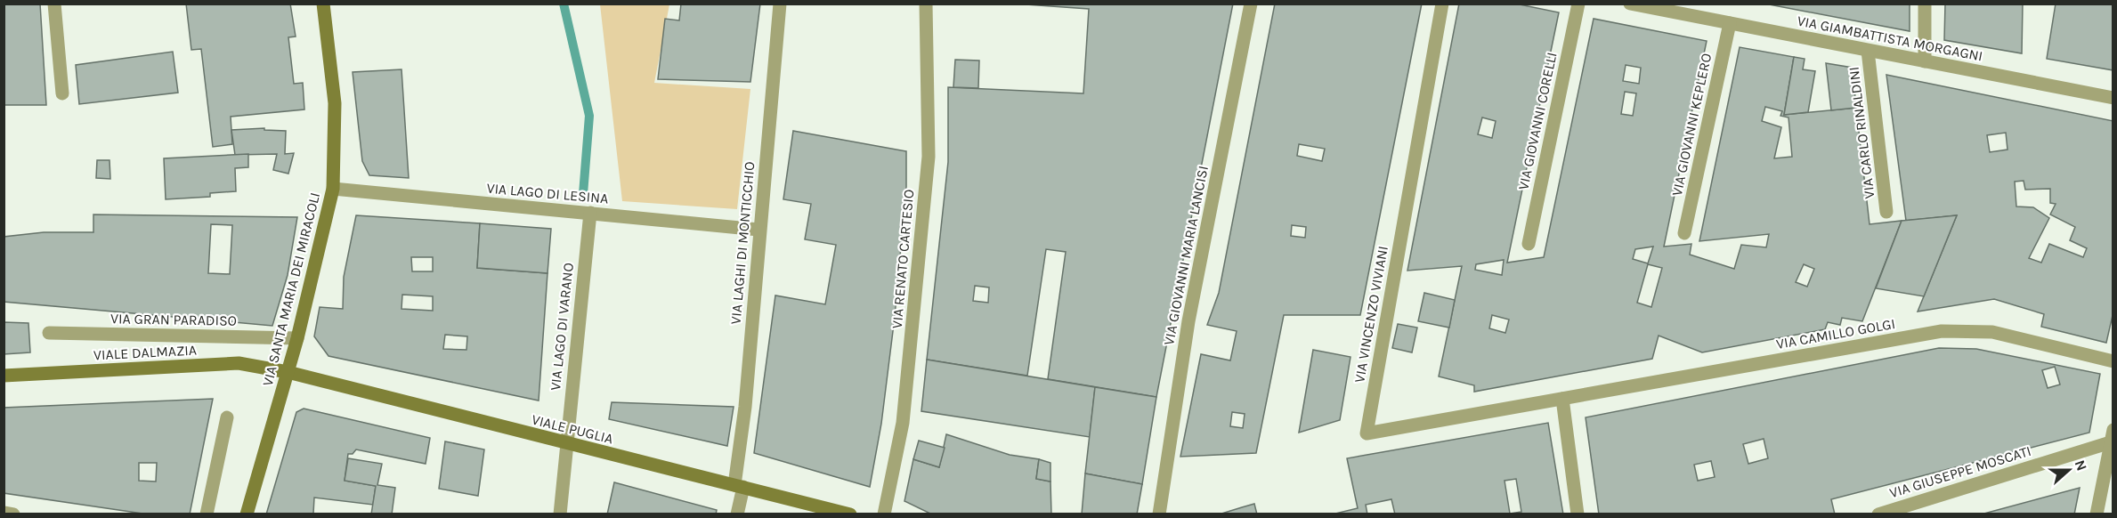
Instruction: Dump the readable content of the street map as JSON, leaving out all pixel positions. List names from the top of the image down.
{
  "streets": {
    "main road": ["VIA SANTA MARIA DEI MIRACOLI", "VIALE DALMAZIA", "VIALE PUGLIA"],
    "street": [
      "VIA GIAMBATTISTA MORGAGNI",
      "VIA GIOVANNI CORELLI",
      "VIA GIOVANNI KEPLERO",
      "VIA CARLO RINALDINI",
      "VIA LAGO DI LESINA",
      "VIA LAGHI DI MONTICCHIO",
      "VIA GIOVANNI MARIA LANCISI",
      "VIA RENATO CARTESIO",
      "VIA VINCENZO VIVIANI",
      "VIA GRAN PARADISO",
      "VIA LAGO DI VARANO",
      "VIA CAMILLO GOLGI",
      "VIA GIUSEPPE MOSCATI"
    ]
  },
  "crossings": [
    ["VIA GIAMBATTISTA MORGAGNI", "VIA GIOVANNI KEPLERO"],
    ["VIA GIAMBATTISTA MORGAGNI", "VIA CARLO RINALDINI"],
    ["VIA LAGO DI LESINA", "VIA LAGHI DI MONTICCHIO"],
    ["VIA LAGO DI LESINA", "VIA SANTA MARIA DEI MIRACOLI"],
    ["VIA LAGO DI LESINA", "VIA LAGO DI VARANO"],
    ["VIA LAGHI DI MONTICCHIO", "VIALE PUGLIA"],
    ["VIA SANTA MARIA DEI MIRACOLI", "VIA GRAN PARADISO"],
    ["VIA SANTA MARIA DEI MIRACOLI", "VIALE DALMAZIA"],
    ["VIA SANTA MARIA DEI MIRACOLI", "VIALE PUGLIA"],
    ["VIA VINCENZO VIVIANI", "VIA CAMILLO GOLGI"],
    ["VIA LAGO DI VARANO", "VIALE PUGLIA"],
    ["VIALE DALMAZIA", "VIALE PUGLIA"]
  ],
  "north": "right"
}
